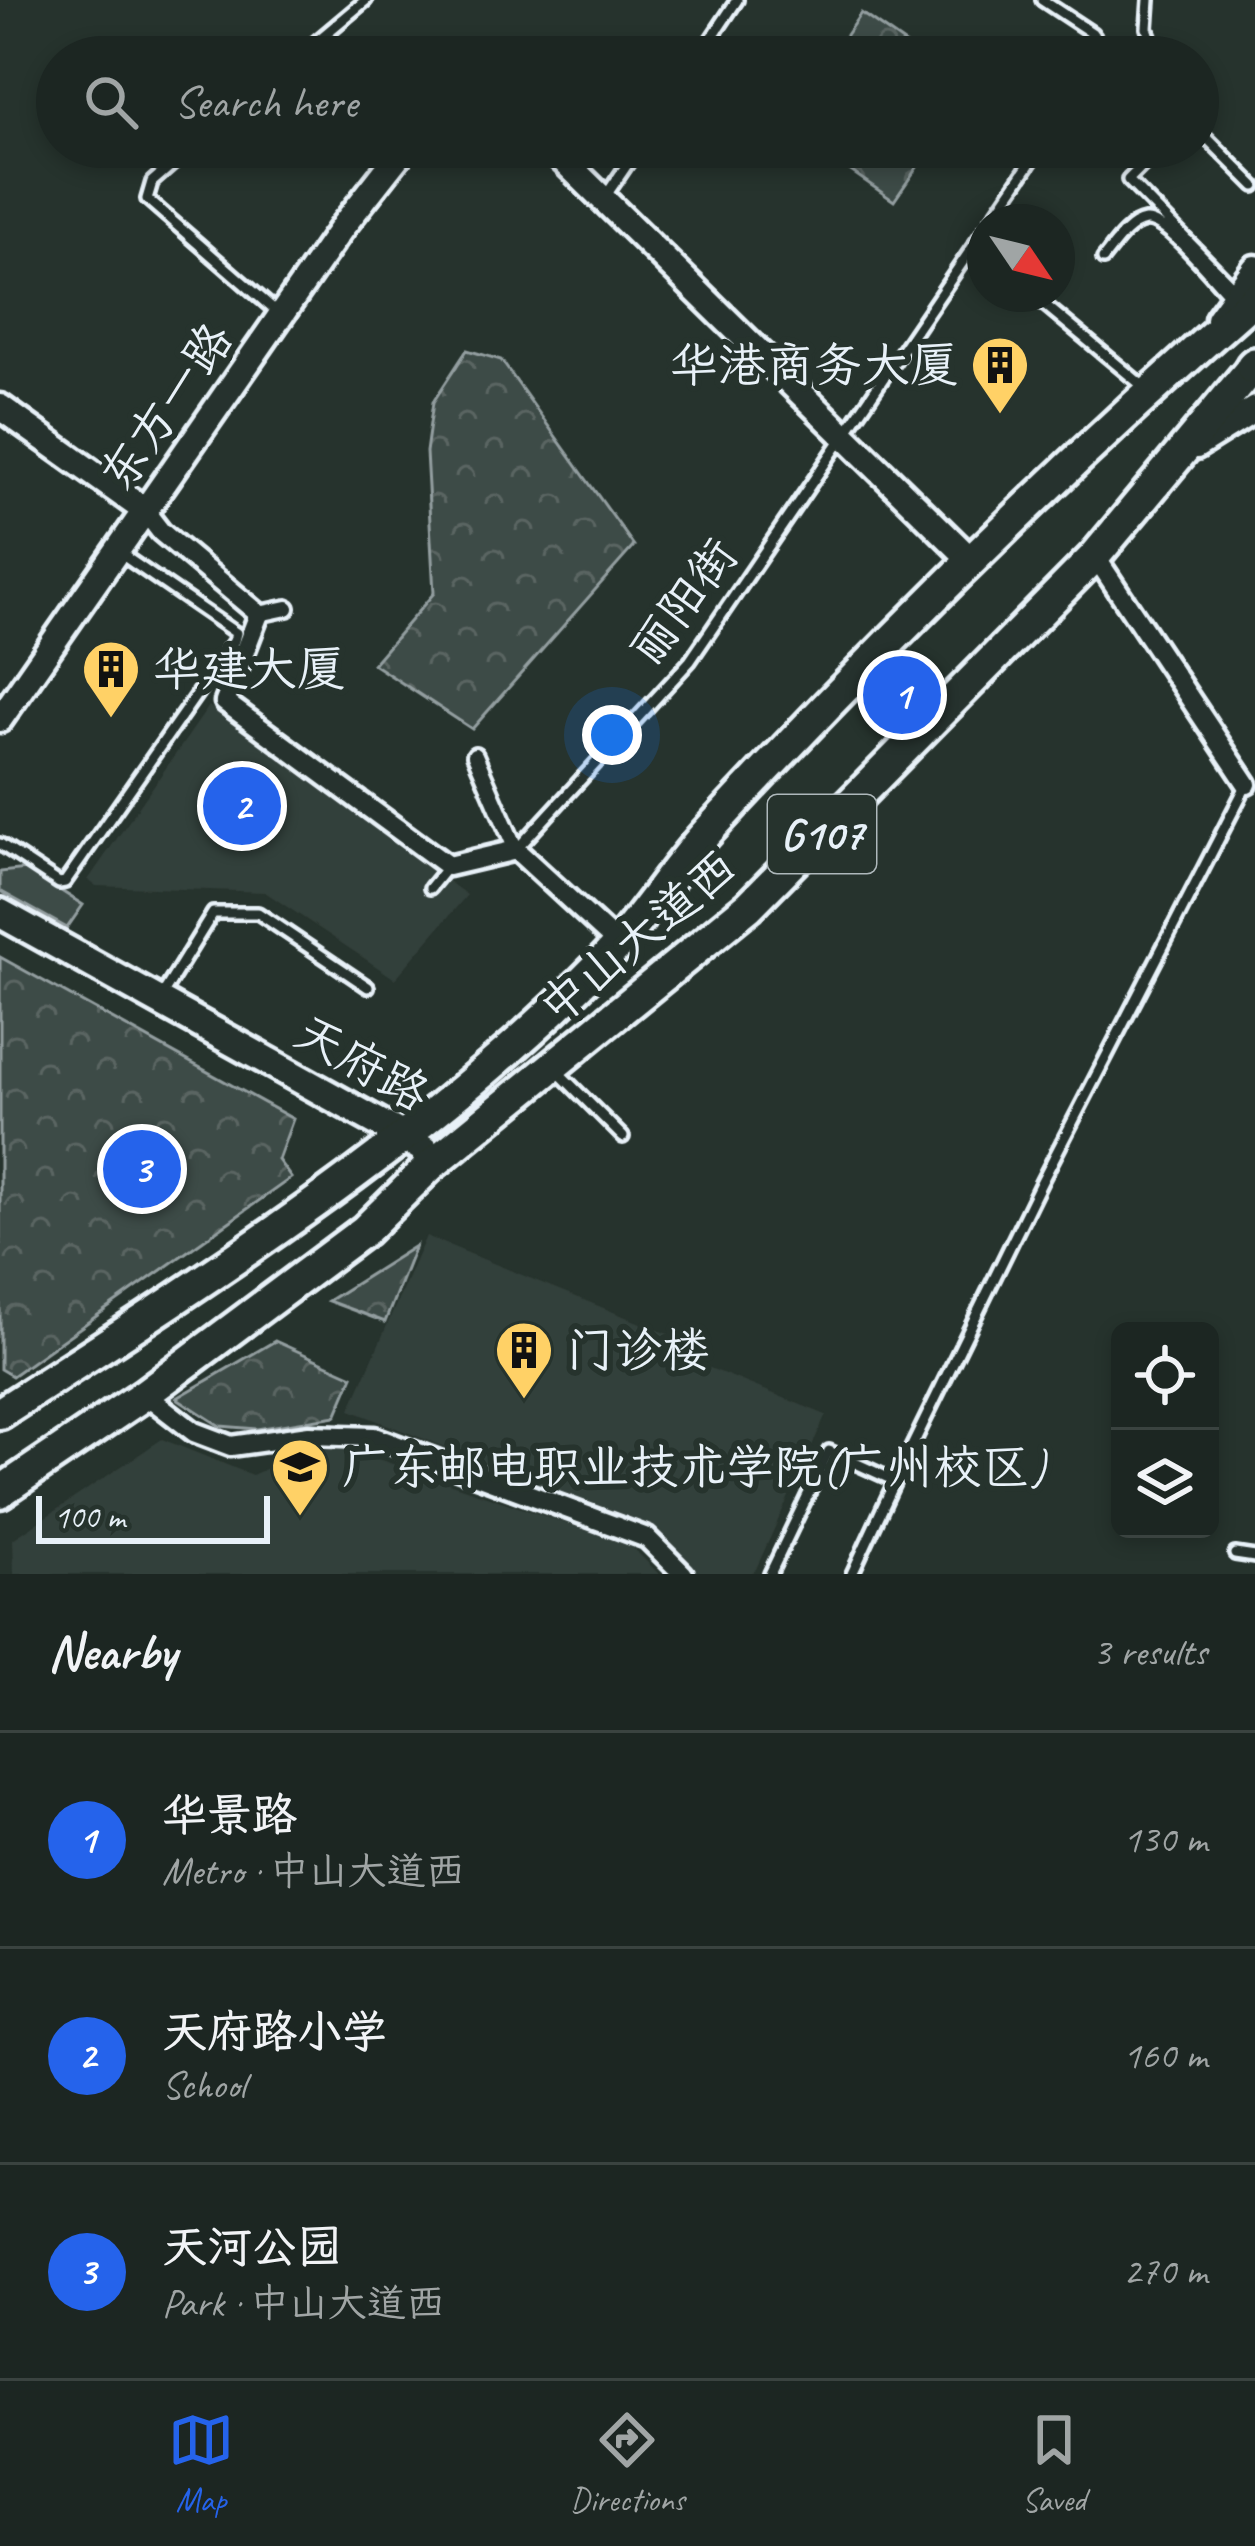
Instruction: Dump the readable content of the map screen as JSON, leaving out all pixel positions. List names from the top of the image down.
{
  "streets": {
    "highway": ["G107", "中山大道西"],
    "main road": ["天府路"],
    "street": ["东方一路"],
    "lane": ["丽阳街"]
  },
  "crossings": [
    ["中山大道西", "天府路"]
  ],
  "places": {
    "building": ["华港商务大厦", "华建大厦", "门诊楼"],
    "school or university": ["广东邮电职业技术学院(广州校区)"]
  },
  "scale_bar": "100 m",
  "north": "bottom right",
  "page": {
    "search": "Search here",
    "pins": ["1", "2", "3"],
    "scale": "100 m",
    "heading": ["Nearby", "3 results"],
    "list": [
      {
        "mark": "1",
        "name": "华景路",
        "note": "Metro · 中山大道西",
        "value": "130 m"
      },
      {
        "mark": "2",
        "name": "天府路小学",
        "note": "School",
        "value": "160 m"
      },
      {
        "mark": "3",
        "name": "天河公园",
        "note": "Park · 中山大道西",
        "value": "270 m"
      }
    ],
    "nav": ["Map", "Directions", "Saved"]
  }
}
